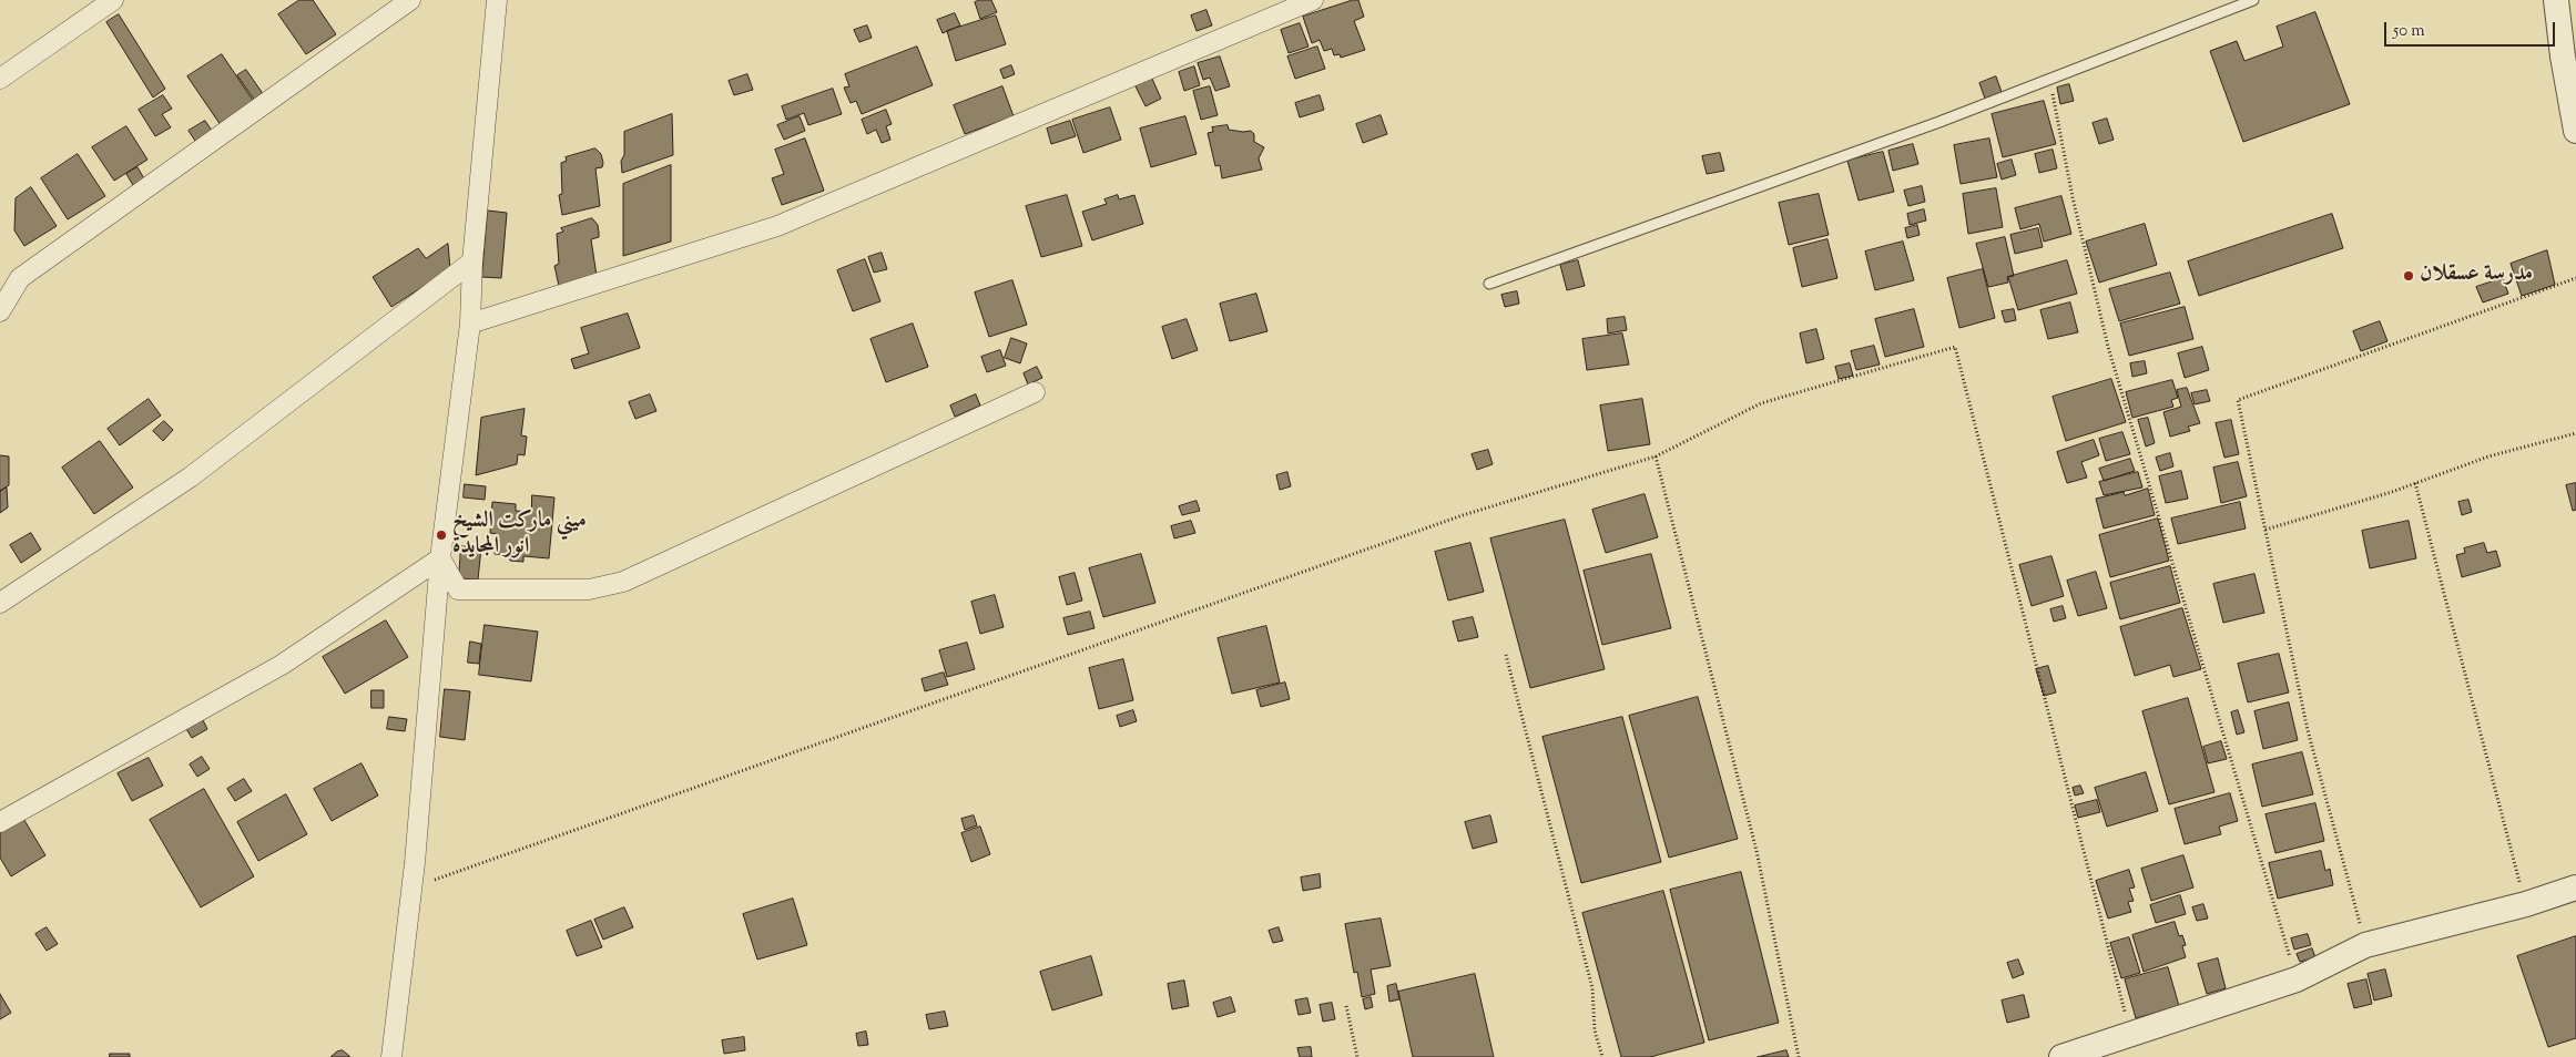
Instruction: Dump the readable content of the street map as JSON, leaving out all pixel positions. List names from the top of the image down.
{
  "places": ["مدرسة عسقلان", "ميني ماركت الشيخ انور المجايدة"],
  "scale_bar": "50 m"
}
